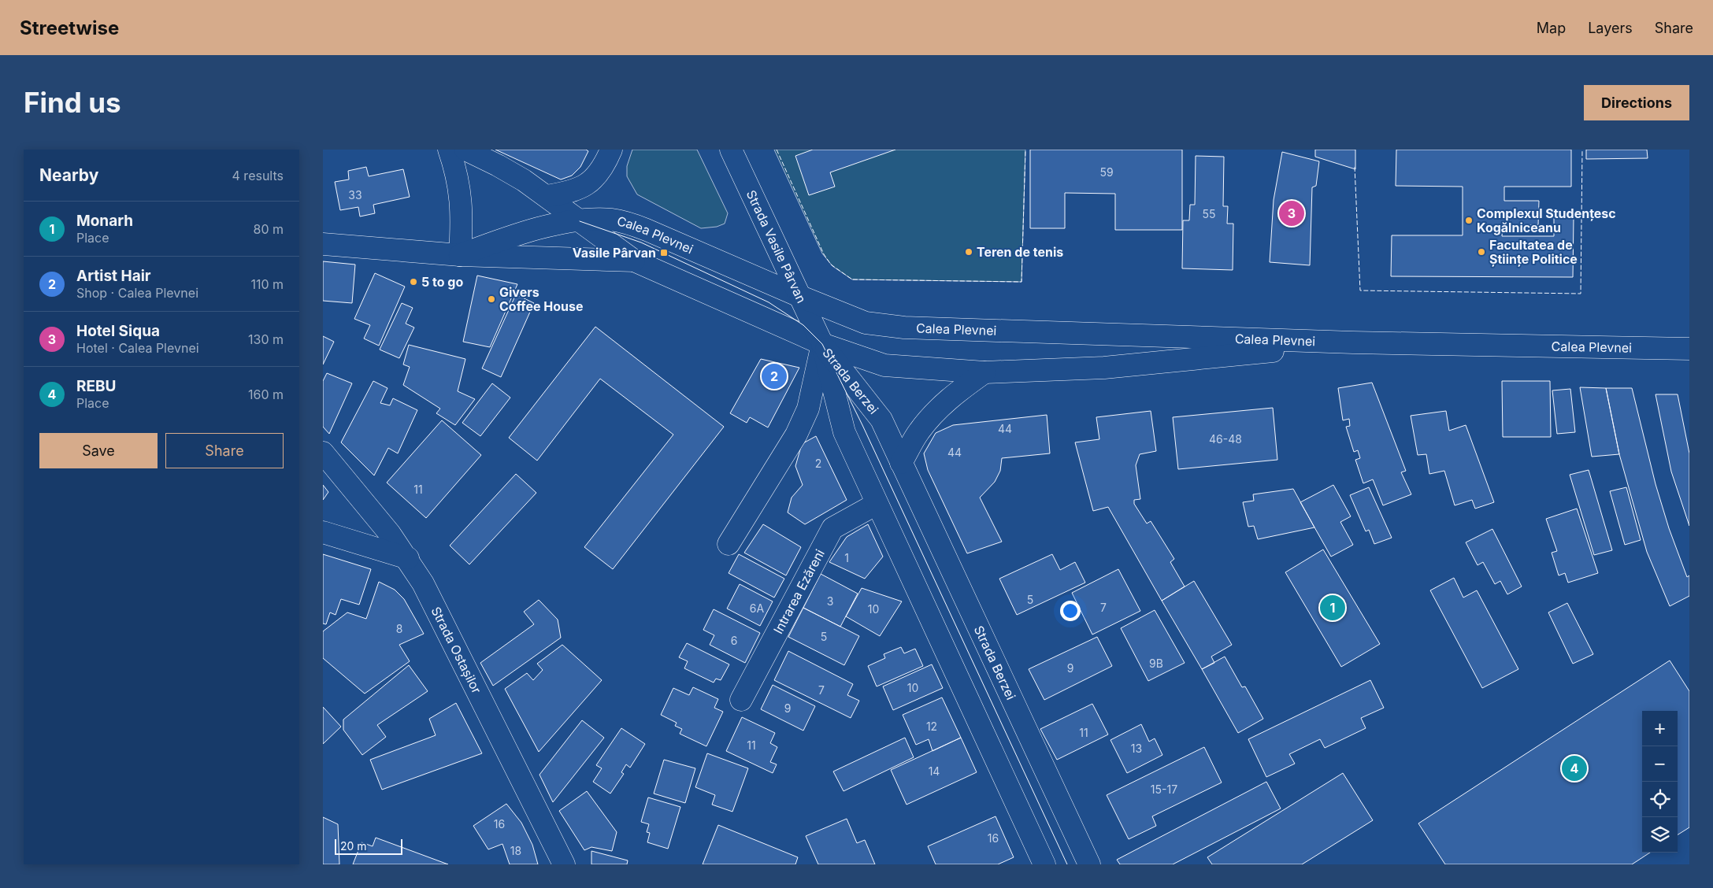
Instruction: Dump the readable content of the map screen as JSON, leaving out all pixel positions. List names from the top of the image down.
{
  "streets": {
    "main road": [
      "Calea Plevnei",
      "Strada Vasile Pârvan",
      "Strada Berzei",
      "Intrarea Ezăreni",
      "Strada Ostașilor"
    ]
  },
  "crossings": [
    ["Calea Plevnei", "Strada Vasile Pârvan"],
    ["Calea Plevnei", "Strada Berzei"],
    ["Strada Vasile Pârvan", "Strada Berzei"],
    ["Strada Berzei", "Intrarea Ezăreni"]
  ],
  "places": {
    "other": [
      "Complexul Studențesc Kogălniceanu",
      "Teren de tenis",
      "Facultatea de Științe Politice",
      "5 to go",
      "Givers Coffee House"
    ],
    "transit": ["Vasile Pârvan"]
  },
  "house_numbers": [
    "59",
    "33",
    "55",
    "44",
    "46-48",
    "44",
    "2",
    "11",
    "1",
    "5",
    "3",
    "7",
    "6A",
    "10",
    "8",
    "5",
    "6",
    "9B",
    "9",
    "10",
    "7",
    "9",
    "12",
    "11",
    "11",
    "13",
    "14",
    "15-17",
    "16",
    "16",
    "18"
  ],
  "scale_bar": "20 m",
  "page": {
    "header": "Streetwise",
    "nav": ["Map", "Layers", "Share"],
    "buttons": [
      "Directions",
      ["Save", "Share"]
    ],
    "title": "Find us",
    "heading": ["Nearby", "4 results"],
    "pins": [
      "3",
      "2",
      "1",
      "4"
    ],
    "list": [
      {
        "mark": "1",
        "name": "Monarh",
        "note": "Place",
        "value": "80 m"
      },
      {
        "mark": "2",
        "name": "Artist Hair",
        "note": "Shop · Calea Plevnei",
        "value": "110 m"
      },
      {
        "mark": "3",
        "name": "Hotel Siqua",
        "note": "Hotel · Calea Plevnei",
        "value": "130 m"
      },
      {
        "mark": "4",
        "name": "REBU",
        "note": "Place",
        "value": "160 m"
      }
    ],
    "map_buttons": ["+", "−"],
    "scale": "20 m"
  }
}
